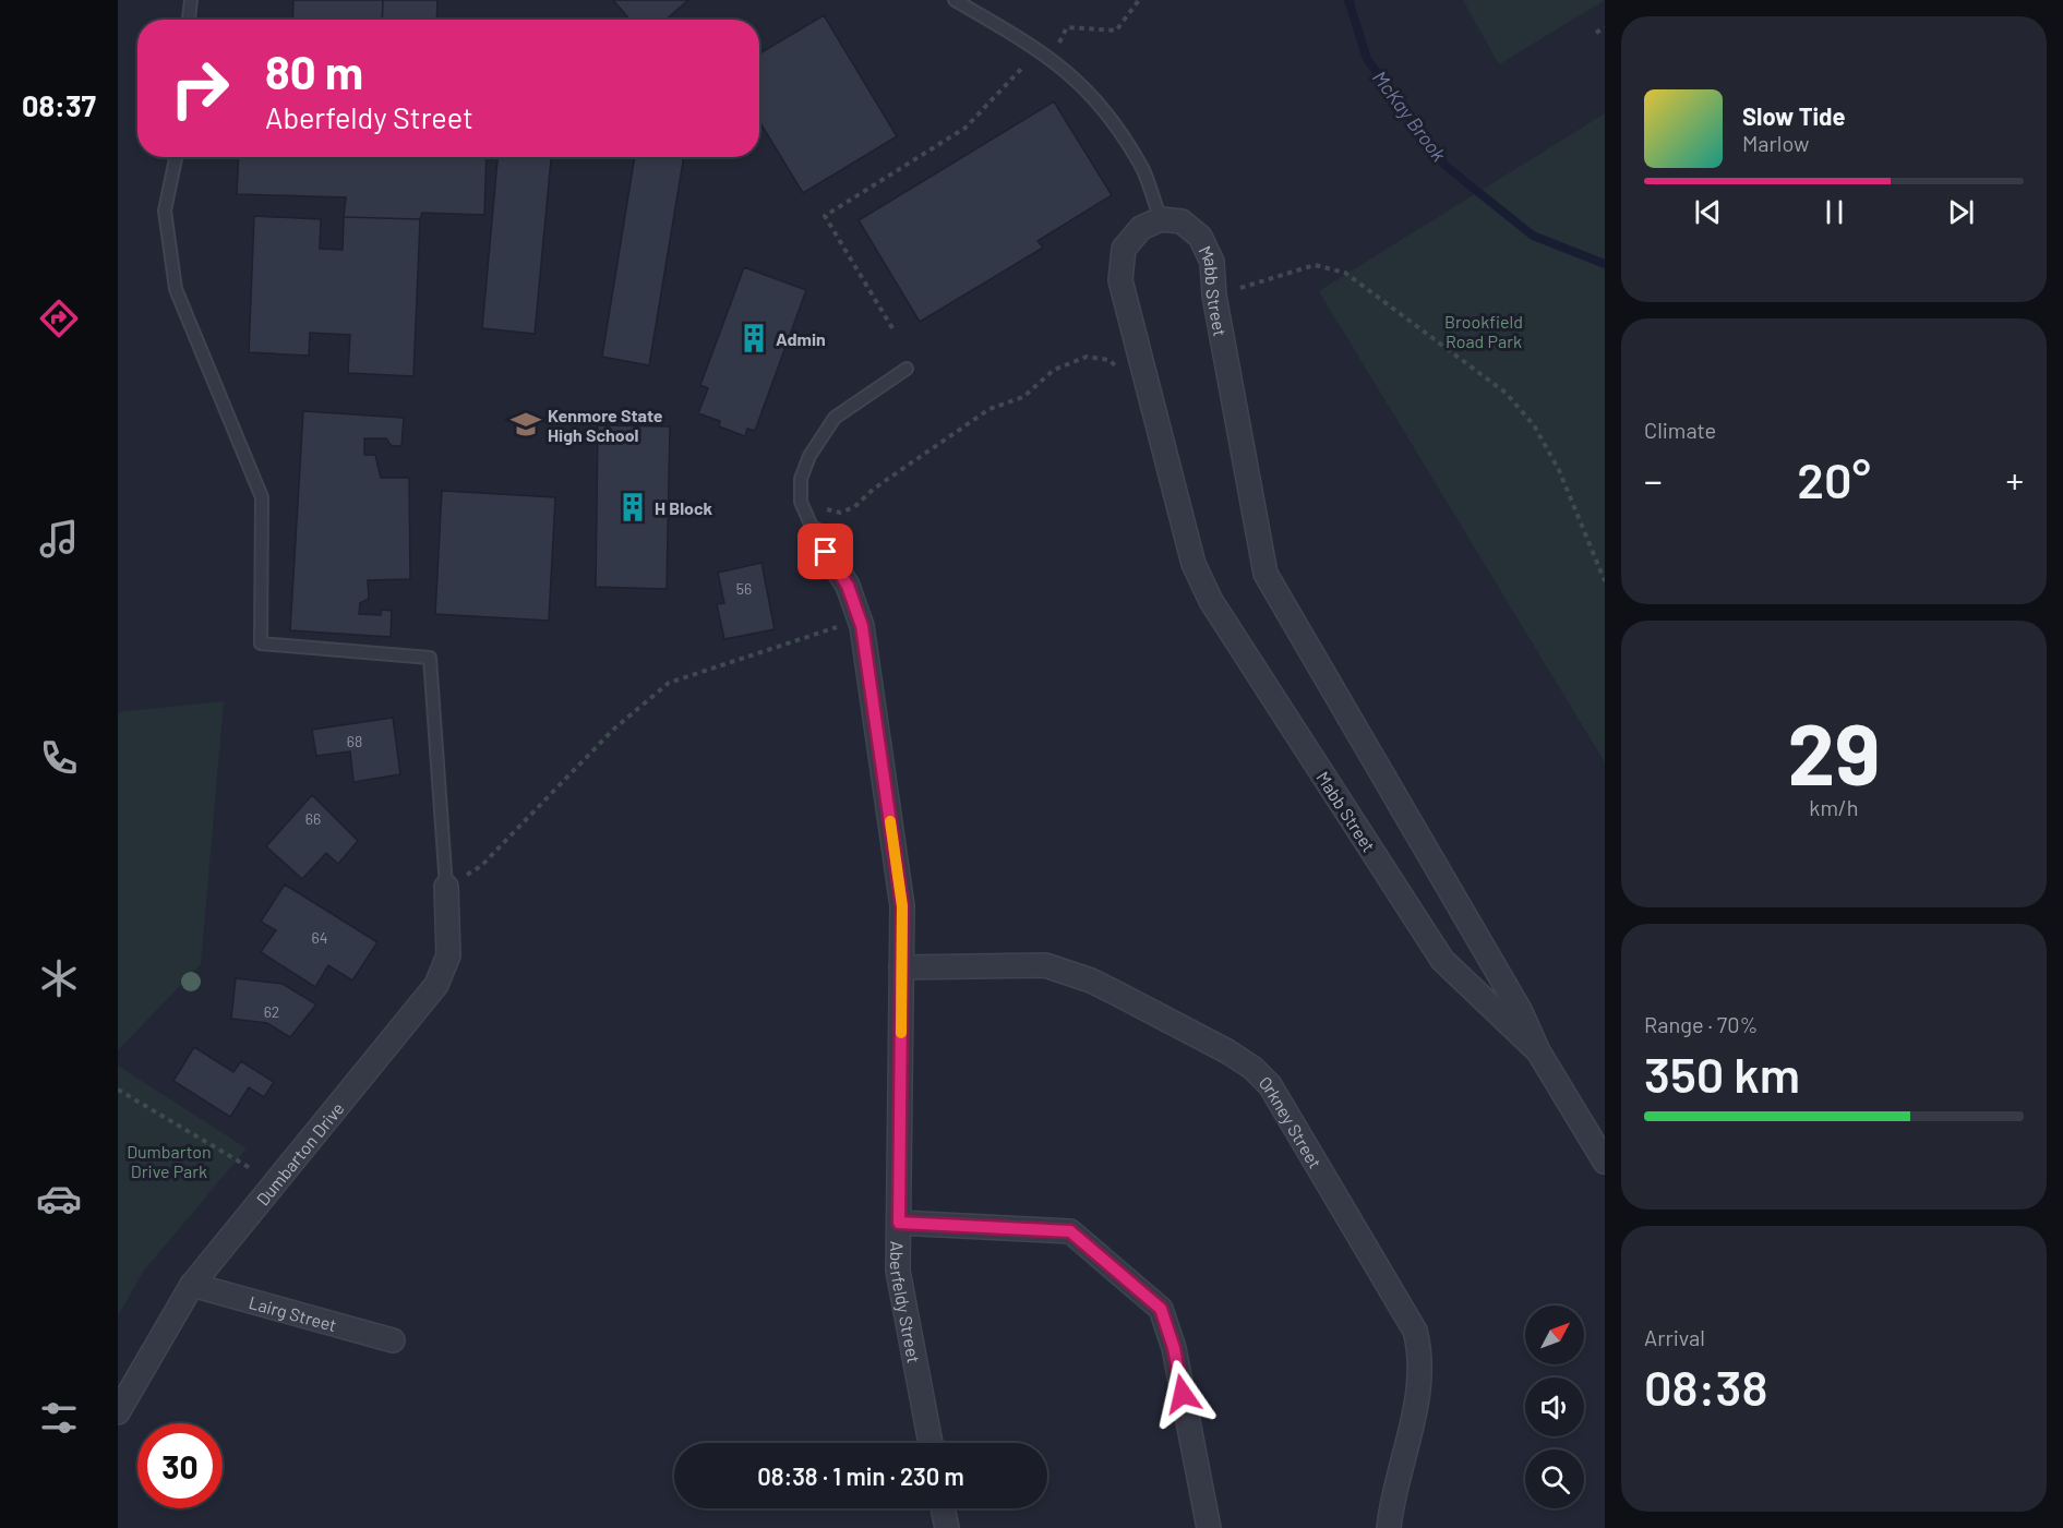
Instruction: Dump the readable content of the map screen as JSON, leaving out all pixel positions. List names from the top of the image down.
{
  "streets": {
    "street": [
      "Mabb Street",
      "Orkney Street",
      "Dumbarton Drive",
      "Aberfeldy Street",
      "Lairg Street"
    ]
  },
  "crossings": [
    ["Orkney Street", "Aberfeldy Street"],
    ["Dumbarton Drive", "Lairg Street"]
  ],
  "water": ["McKay Brook"],
  "parks": ["Brookfield Road Park", "Dumbarton Drive Park"],
  "places": {
    "building": ["Admin", "H Block"],
    "school or university": ["Kenmore State High School"]
  },
  "house_numbers": [
    "56",
    "68",
    "66",
    "64",
    "62"
  ],
  "north": "top right",
  "page": {
    "tabs": "08:37",
    "turn": ["80 m", "Aberfeldy Street"],
    "song": ["Slow Tide", "Marlow"],
    "tile": [
      "Climate",
      ["29", "km/h"],
      ["Range · 70%", "350 km"],
      ["Arrival", "08:38"]
    ],
    "heat": ["−", "20°", "+"],
    "limit": "30",
    "trip": "08:38 · 1 min · 230 m"
  }
}
